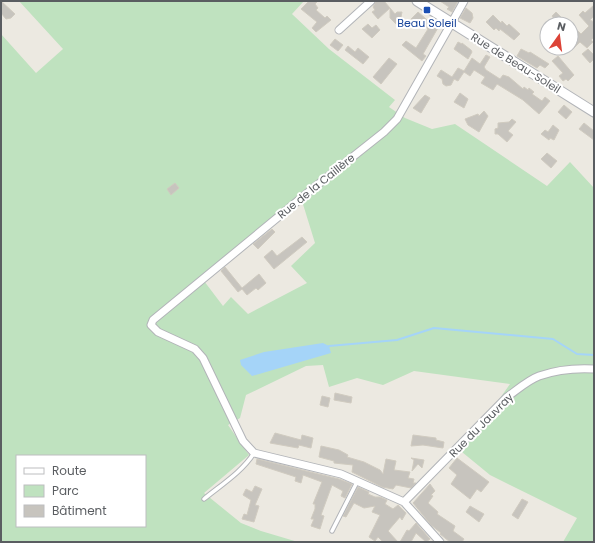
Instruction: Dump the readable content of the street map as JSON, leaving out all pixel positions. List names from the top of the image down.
{
  "streets": {
    "street": ["Rue de Beau-Soleil", "Rue de la Caillère", "Rue du Jauvray"]
  },
  "crossings": [
    ["Rue de Beau-Soleil", "Rue de la Caillère"]
  ],
  "places": {
    "transit": ["Beau Soleil"]
  },
  "legend": ["Route", "Parc", "Bâtiment"],
  "north": "top"
}
